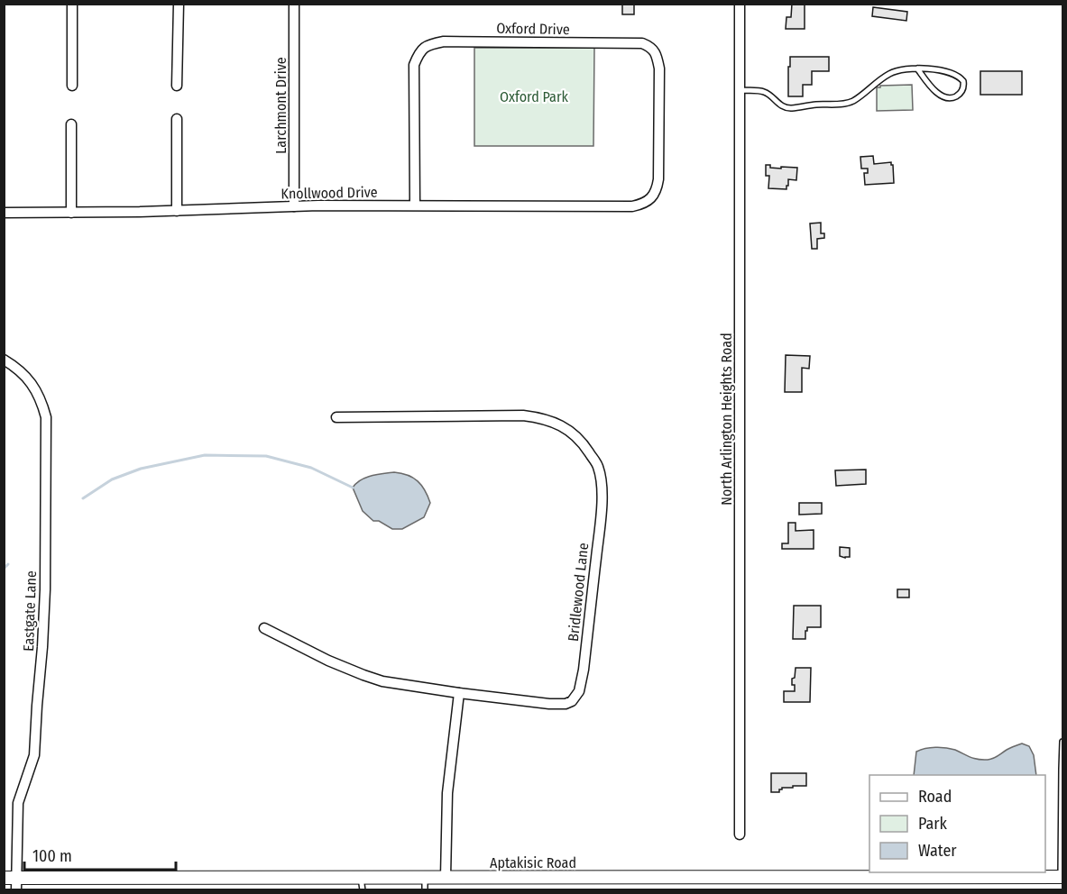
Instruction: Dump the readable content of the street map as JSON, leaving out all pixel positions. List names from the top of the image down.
{
  "streets": {
    "main road": ["Aptakisic Road"],
    "street": [
      "Oxford Drive",
      "Larchmont Drive",
      "Knollwood Drive",
      "North Arlington Heights Road",
      "Bridlewood Lane",
      "Eastgate Lane"
    ]
  },
  "crossings": [
    ["Oxford Drive", "Knollwood Drive"],
    ["Larchmont Drive", "Knollwood Drive"],
    ["Eastgate Lane", "Aptakisic Road"]
  ],
  "parks": ["Oxford Park"],
  "legend": ["Road", "Park", "Water"],
  "scale_bar": "100 m"
}
